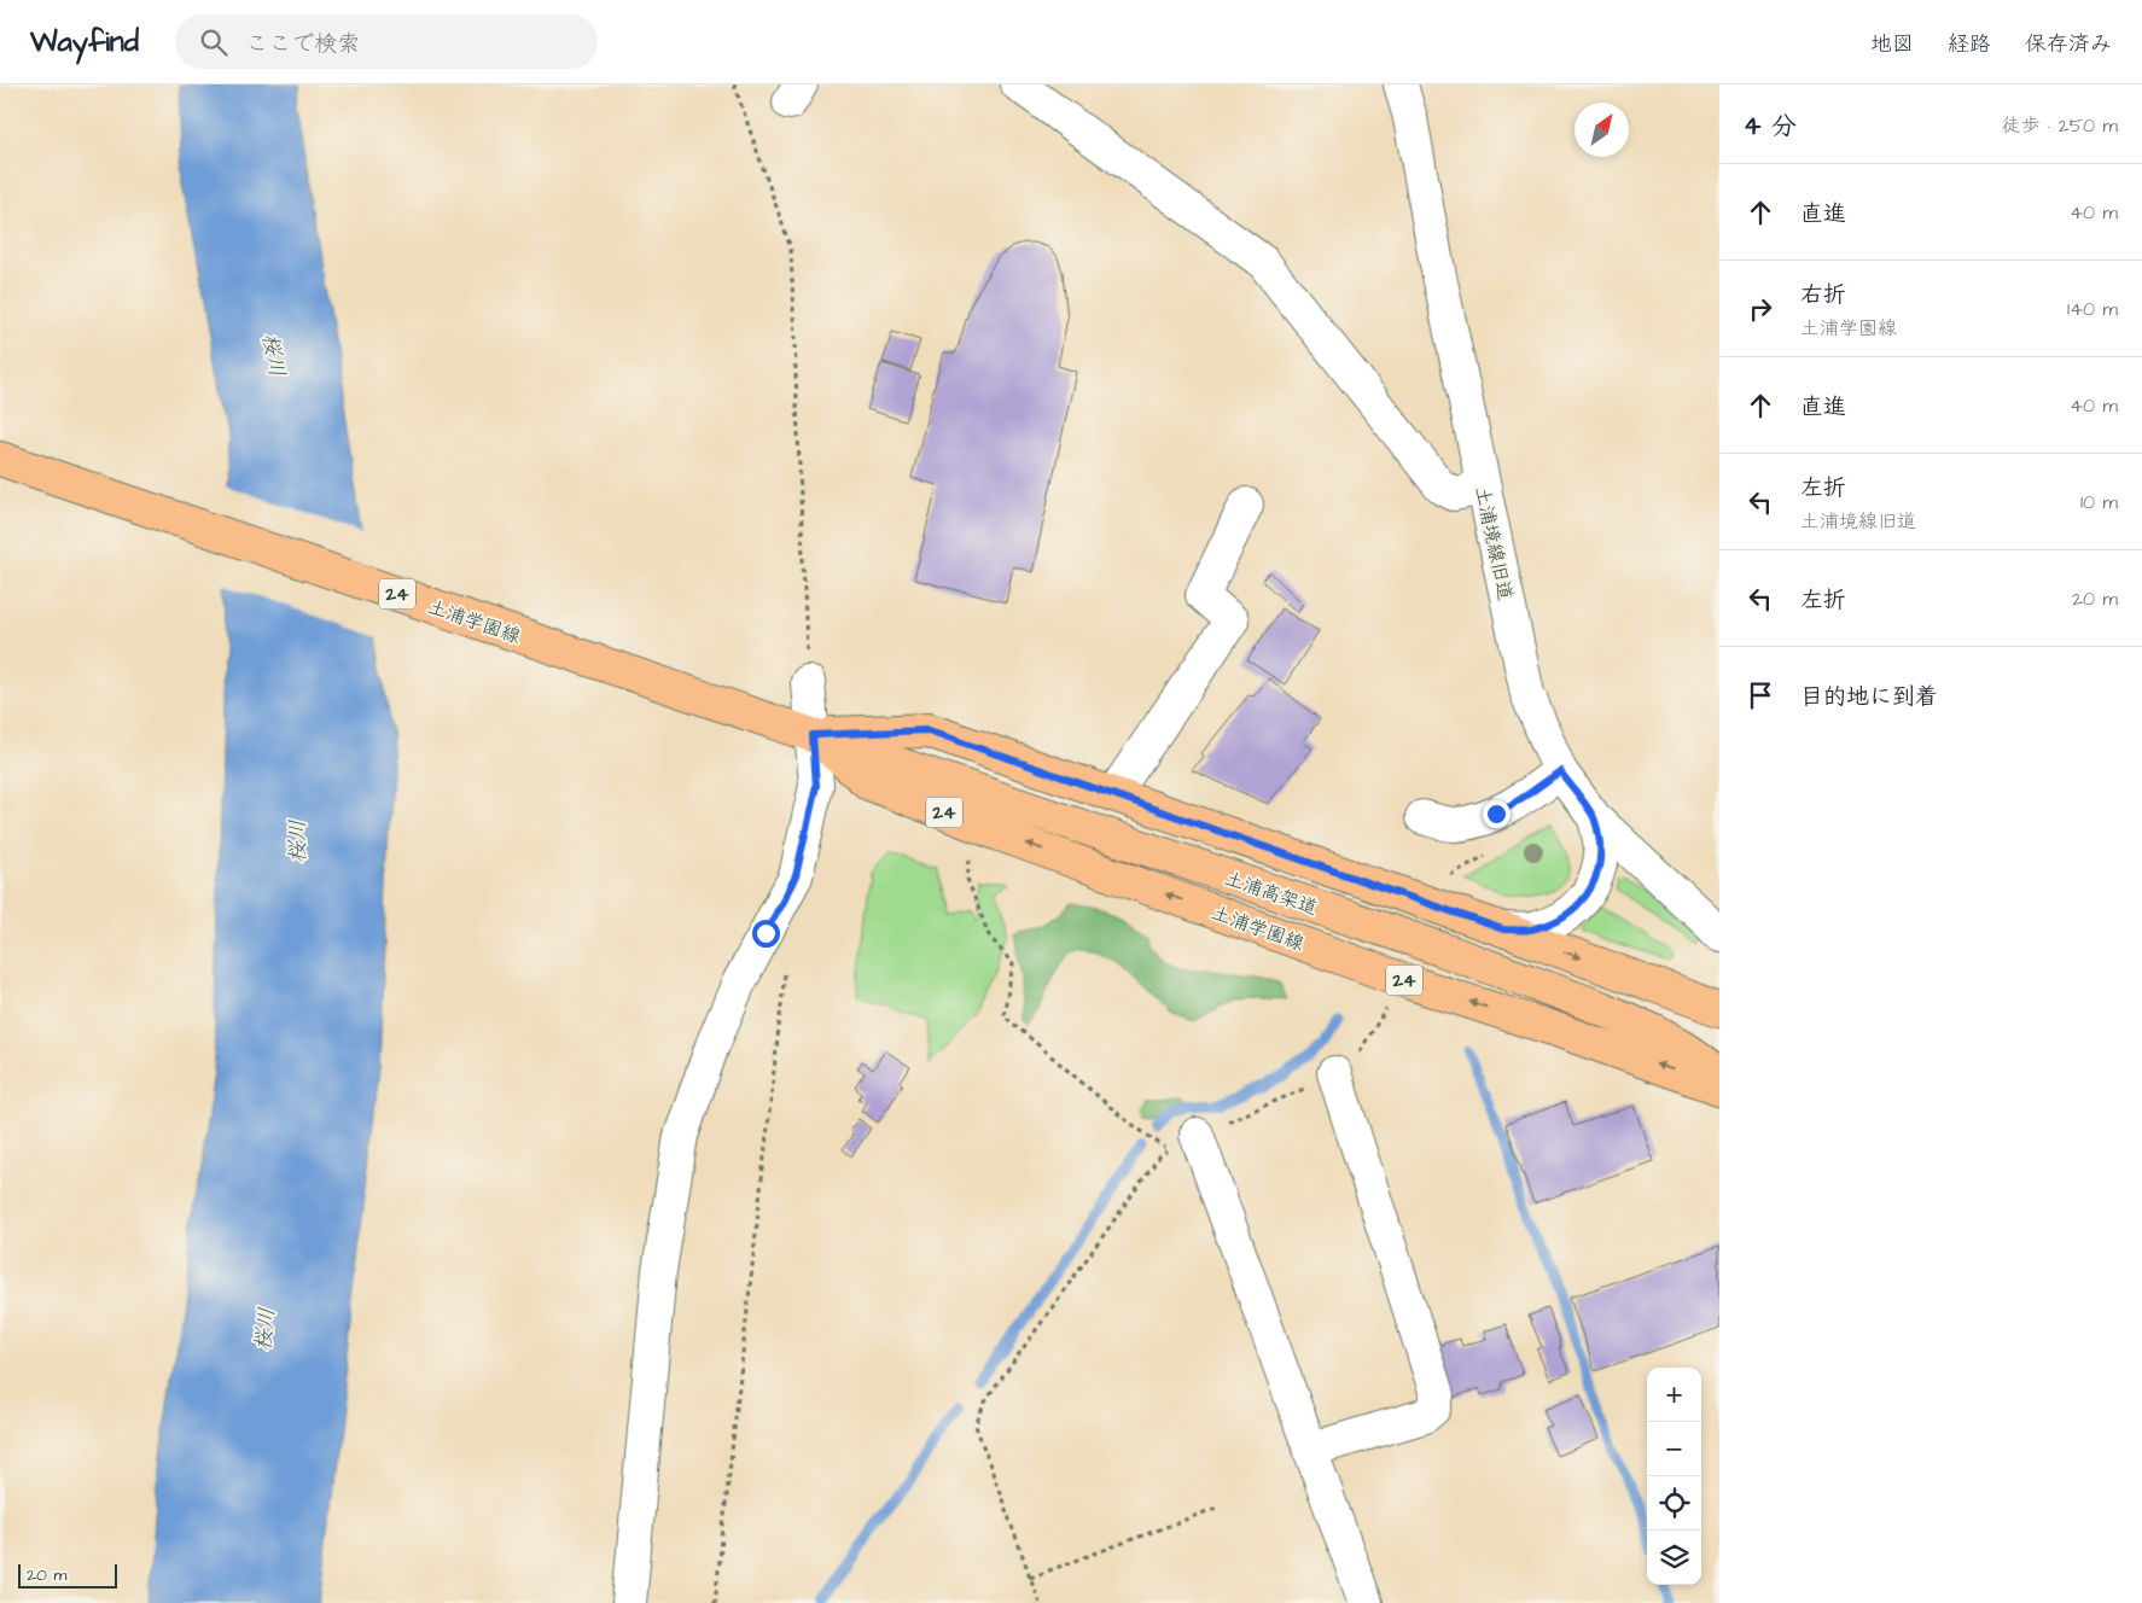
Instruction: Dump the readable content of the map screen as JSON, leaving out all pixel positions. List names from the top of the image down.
{
  "streets": {
    "main road": ["24", "土浦学園線", "土浦高架道"],
    "street": ["土浦境線旧道"]
  },
  "crossings": [
    ["土浦学園線", "土浦高架道"]
  ],
  "water": ["桜川"],
  "scale_bar": "20 m",
  "north": "top right",
  "page": {
    "header": "Wayfind",
    "search": "ここで検索",
    "nav": ["地図", "経路", "保存済み"],
    "heading": ["4 分", "徒歩 · 250 m"],
    "list": [
      ["直進", "40 m"],
      ["右折", "土浦学園線", "140 m"],
      ["直進", "40 m"],
      ["左折", "土浦境線旧道", "10 m"],
      ["左折", "20 m"],
      "目的地に到着"
    ],
    "map_buttons": ["+", "−"],
    "scale": "20 m"
  }
}
